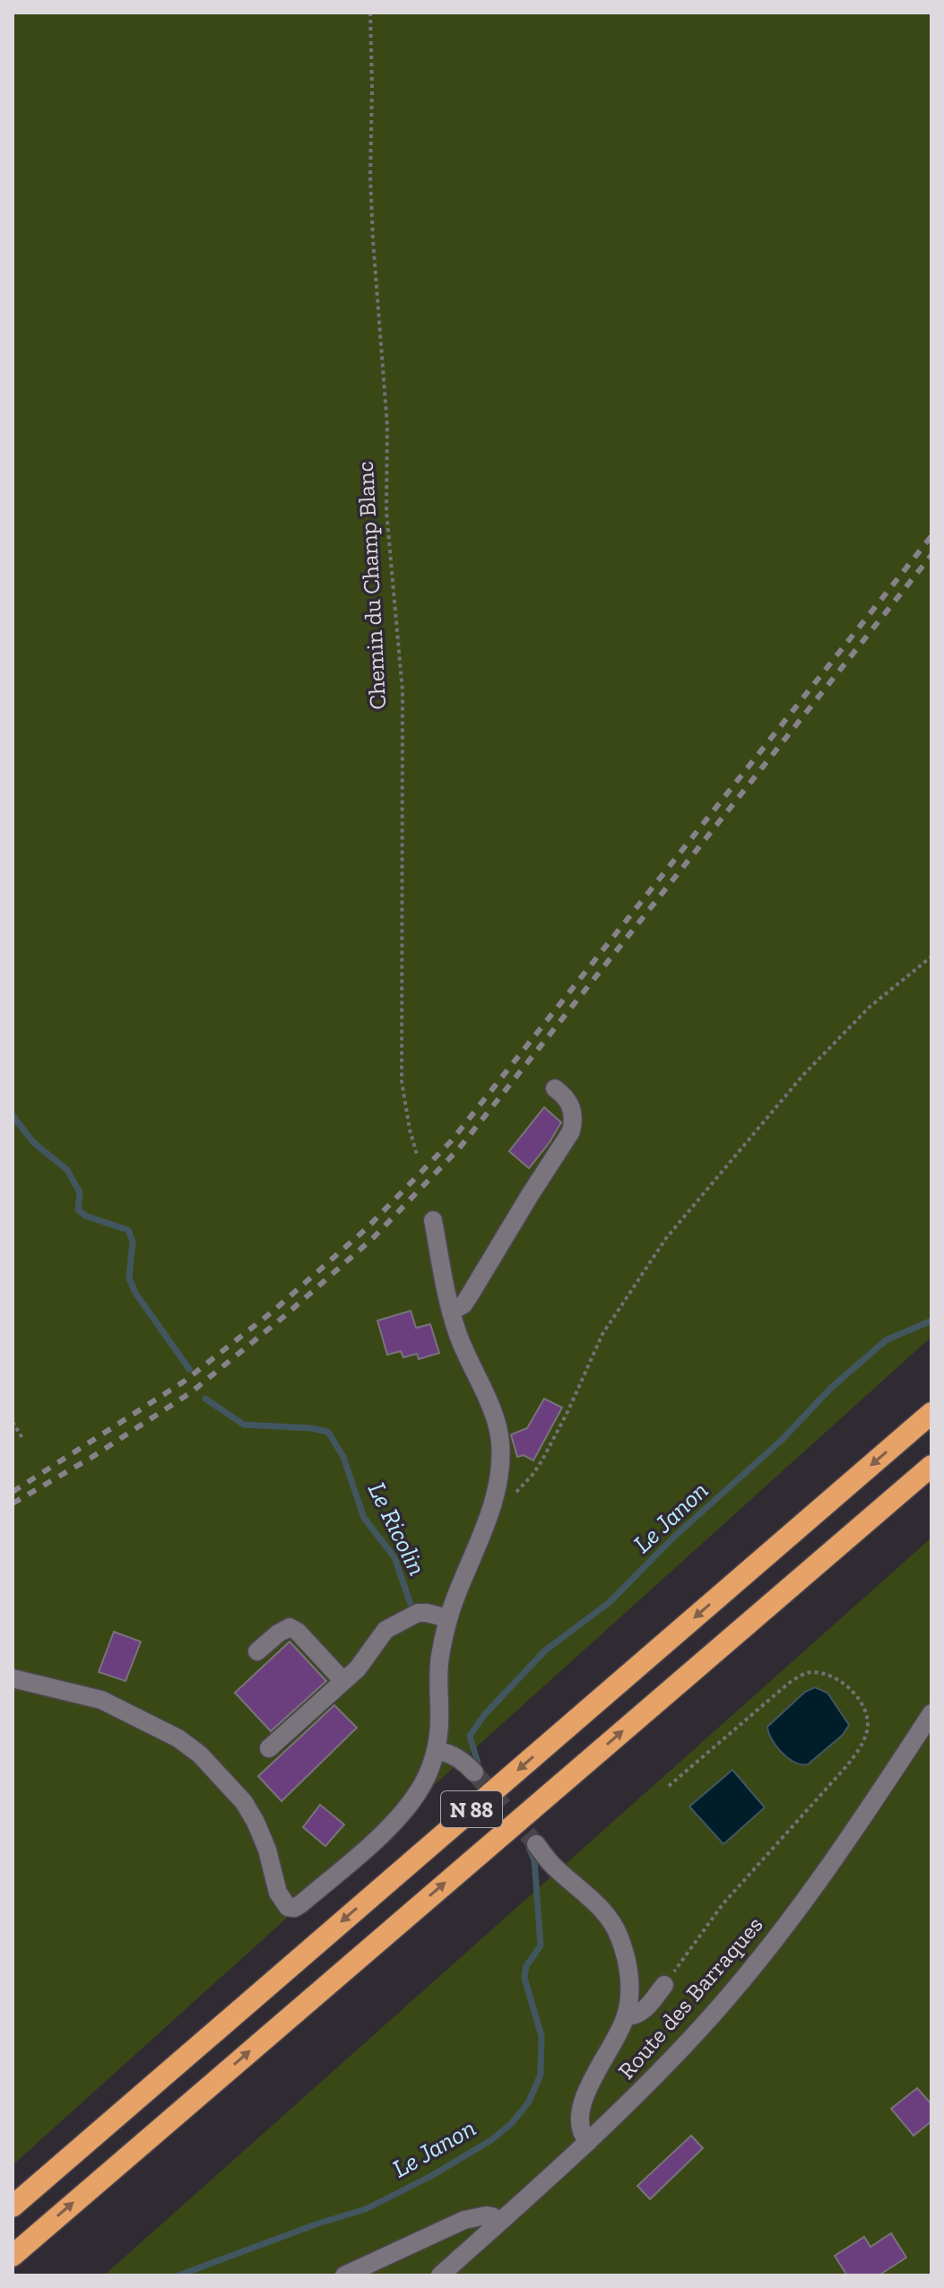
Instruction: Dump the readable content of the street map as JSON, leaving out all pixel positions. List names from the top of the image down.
{
  "streets": {
    "highway": ["N 88"],
    "street": ["Route des Barraques"],
    "path": ["Chemin du Champ Blanc"]
  },
  "water": ["Le Janon", "Le Ricolin"]
}
